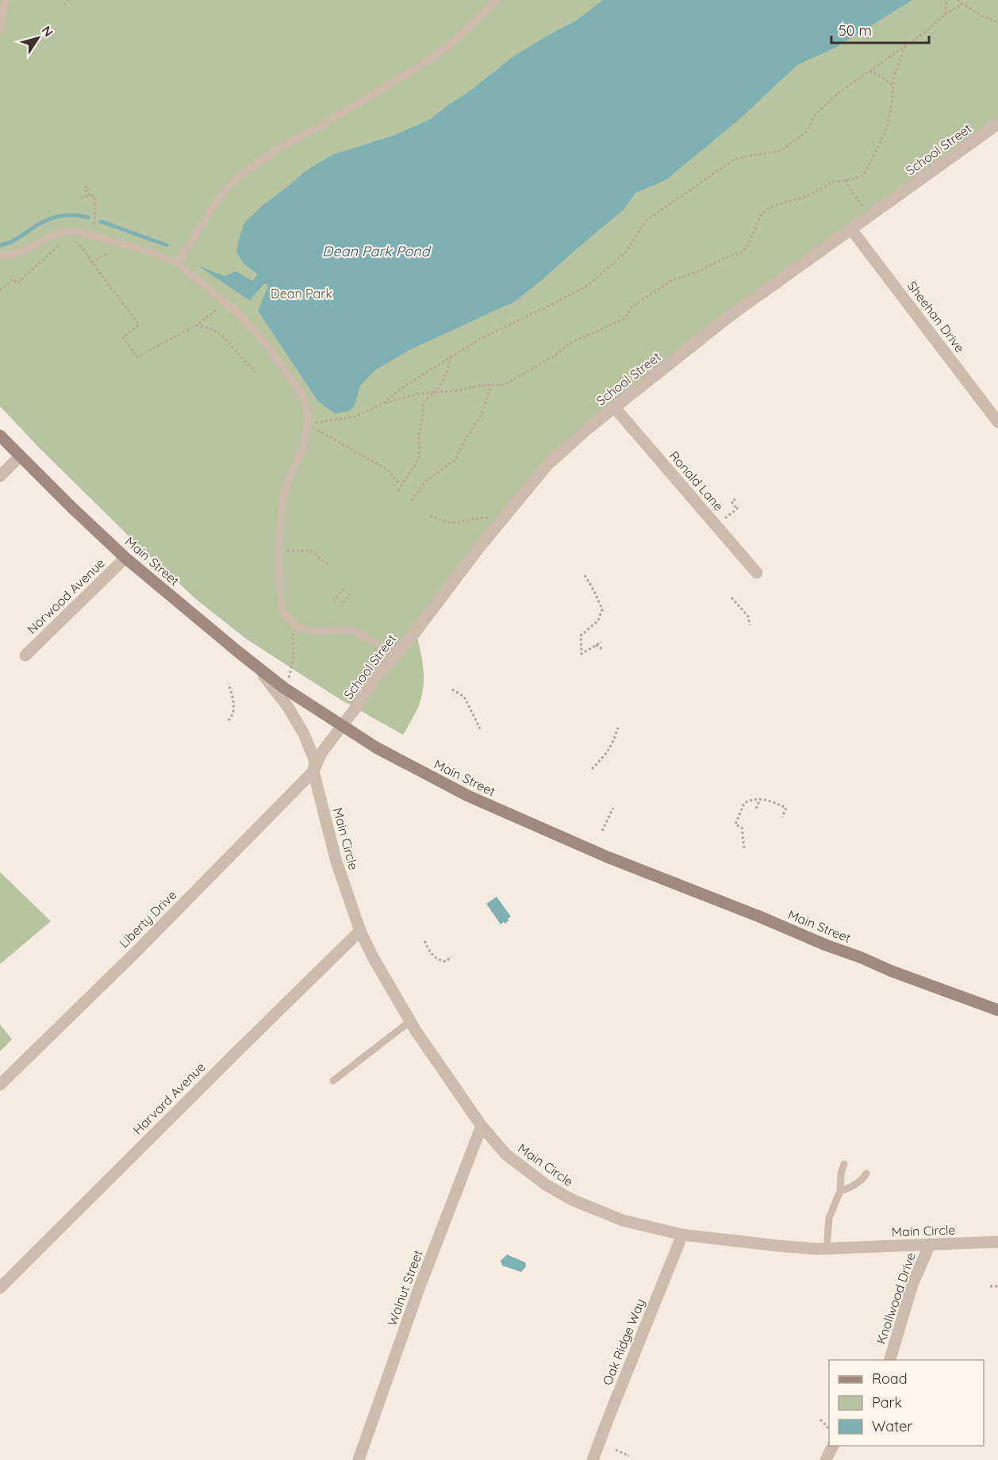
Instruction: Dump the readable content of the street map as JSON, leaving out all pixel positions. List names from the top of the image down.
{
  "streets": {
    "main road": ["Main Street"],
    "street": [
      "School Street",
      "Sheehan Drive",
      "Ronald Lane",
      "Norwood Avenue",
      "Main Circle",
      "Liberty Drive",
      "Harvard Avenue",
      "Walnut Street",
      "Knollwood Drive",
      "Oak Ridge Way"
    ]
  },
  "crossings": [
    ["School Street", "Sheehan Drive"],
    ["School Street", "Ronald Lane"],
    ["School Street", "Main Street"],
    ["Main Street", "Norwood Avenue"],
    ["Main Street", "Main Circle"],
    ["Main Circle", "Liberty Drive"],
    ["Main Circle", "Harvard Avenue"],
    ["Main Circle", "Walnut Street"],
    ["Main Circle", "Knollwood Drive"],
    ["Main Circle", "Oak Ridge Way"]
  ],
  "water": ["Dean Park Pond"],
  "parks": ["Dean Park"],
  "legend": ["Road", "Park", "Water"],
  "scale_bar": "50 m",
  "north": "top right"
}
